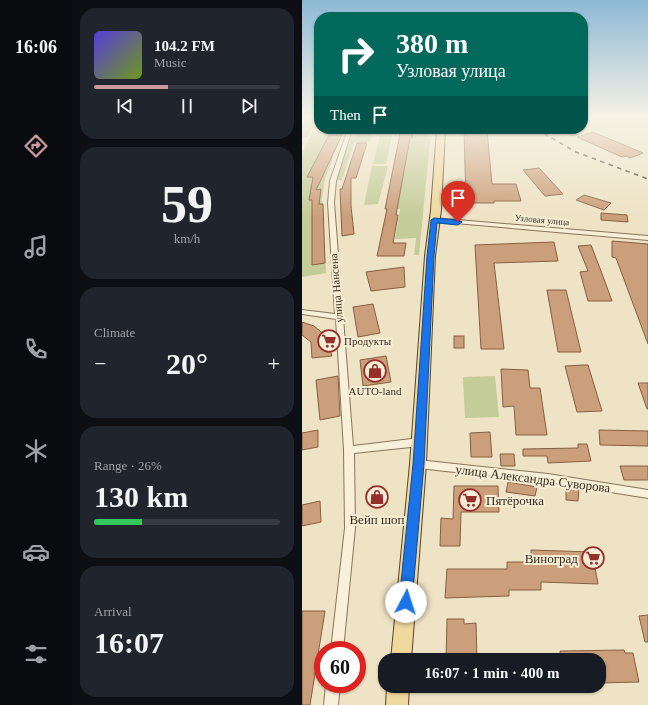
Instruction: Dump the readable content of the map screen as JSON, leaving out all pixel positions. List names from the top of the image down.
{
  "streets": {
    "street": ["Узловая улица", "улица Нансена", "улица Александра Суворова"]
  },
  "places": {
    "supermarket": ["Продукты", "Пятёрочка", "Виноград"],
    "shop": ["AUTO-land", "Вейп шоп"]
  },
  "page": {
    "tabs": "16:06",
    "turn": ["380 m", "Узловая улица"],
    "song": ["104.2 FM", "Music"],
    "then": "Then",
    "tile": [
      ["59", "km/h"],
      "Climate",
      ["Range · 26%", "130 km"],
      ["Arrival", "16:07"]
    ],
    "heat": ["−", "20°", "+"],
    "limit": "60",
    "trip": "16:07 · 1 min · 400 m"
  }
}
